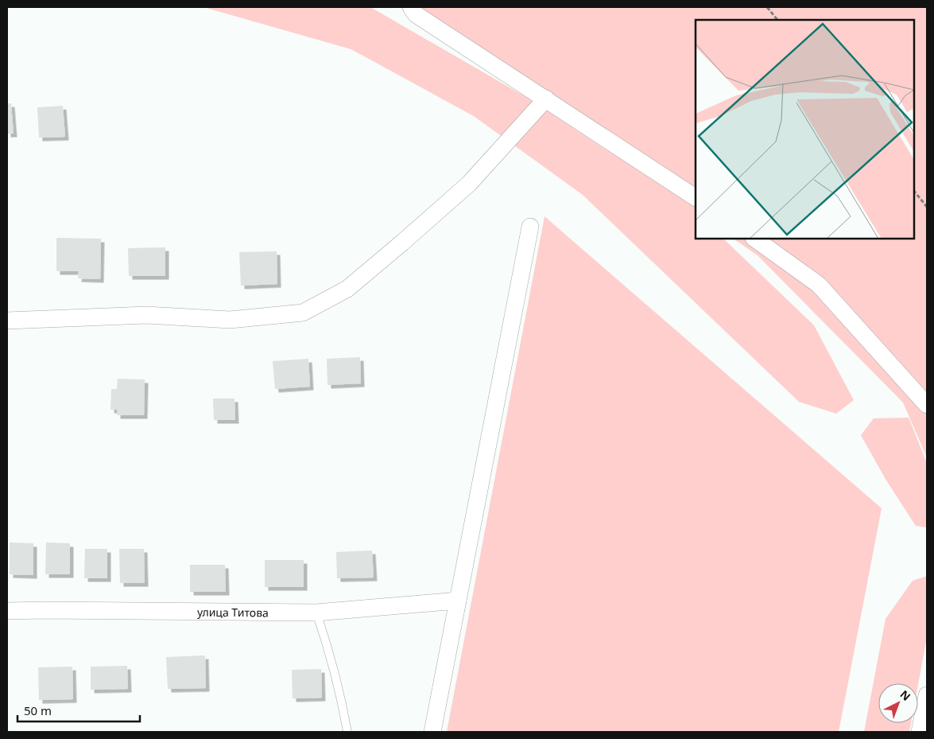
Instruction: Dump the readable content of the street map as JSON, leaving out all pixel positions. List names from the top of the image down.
{
  "streets": {
    "street": ["улица Титова"]
  },
  "scale_bar": "50 m",
  "north": "top right"
}
